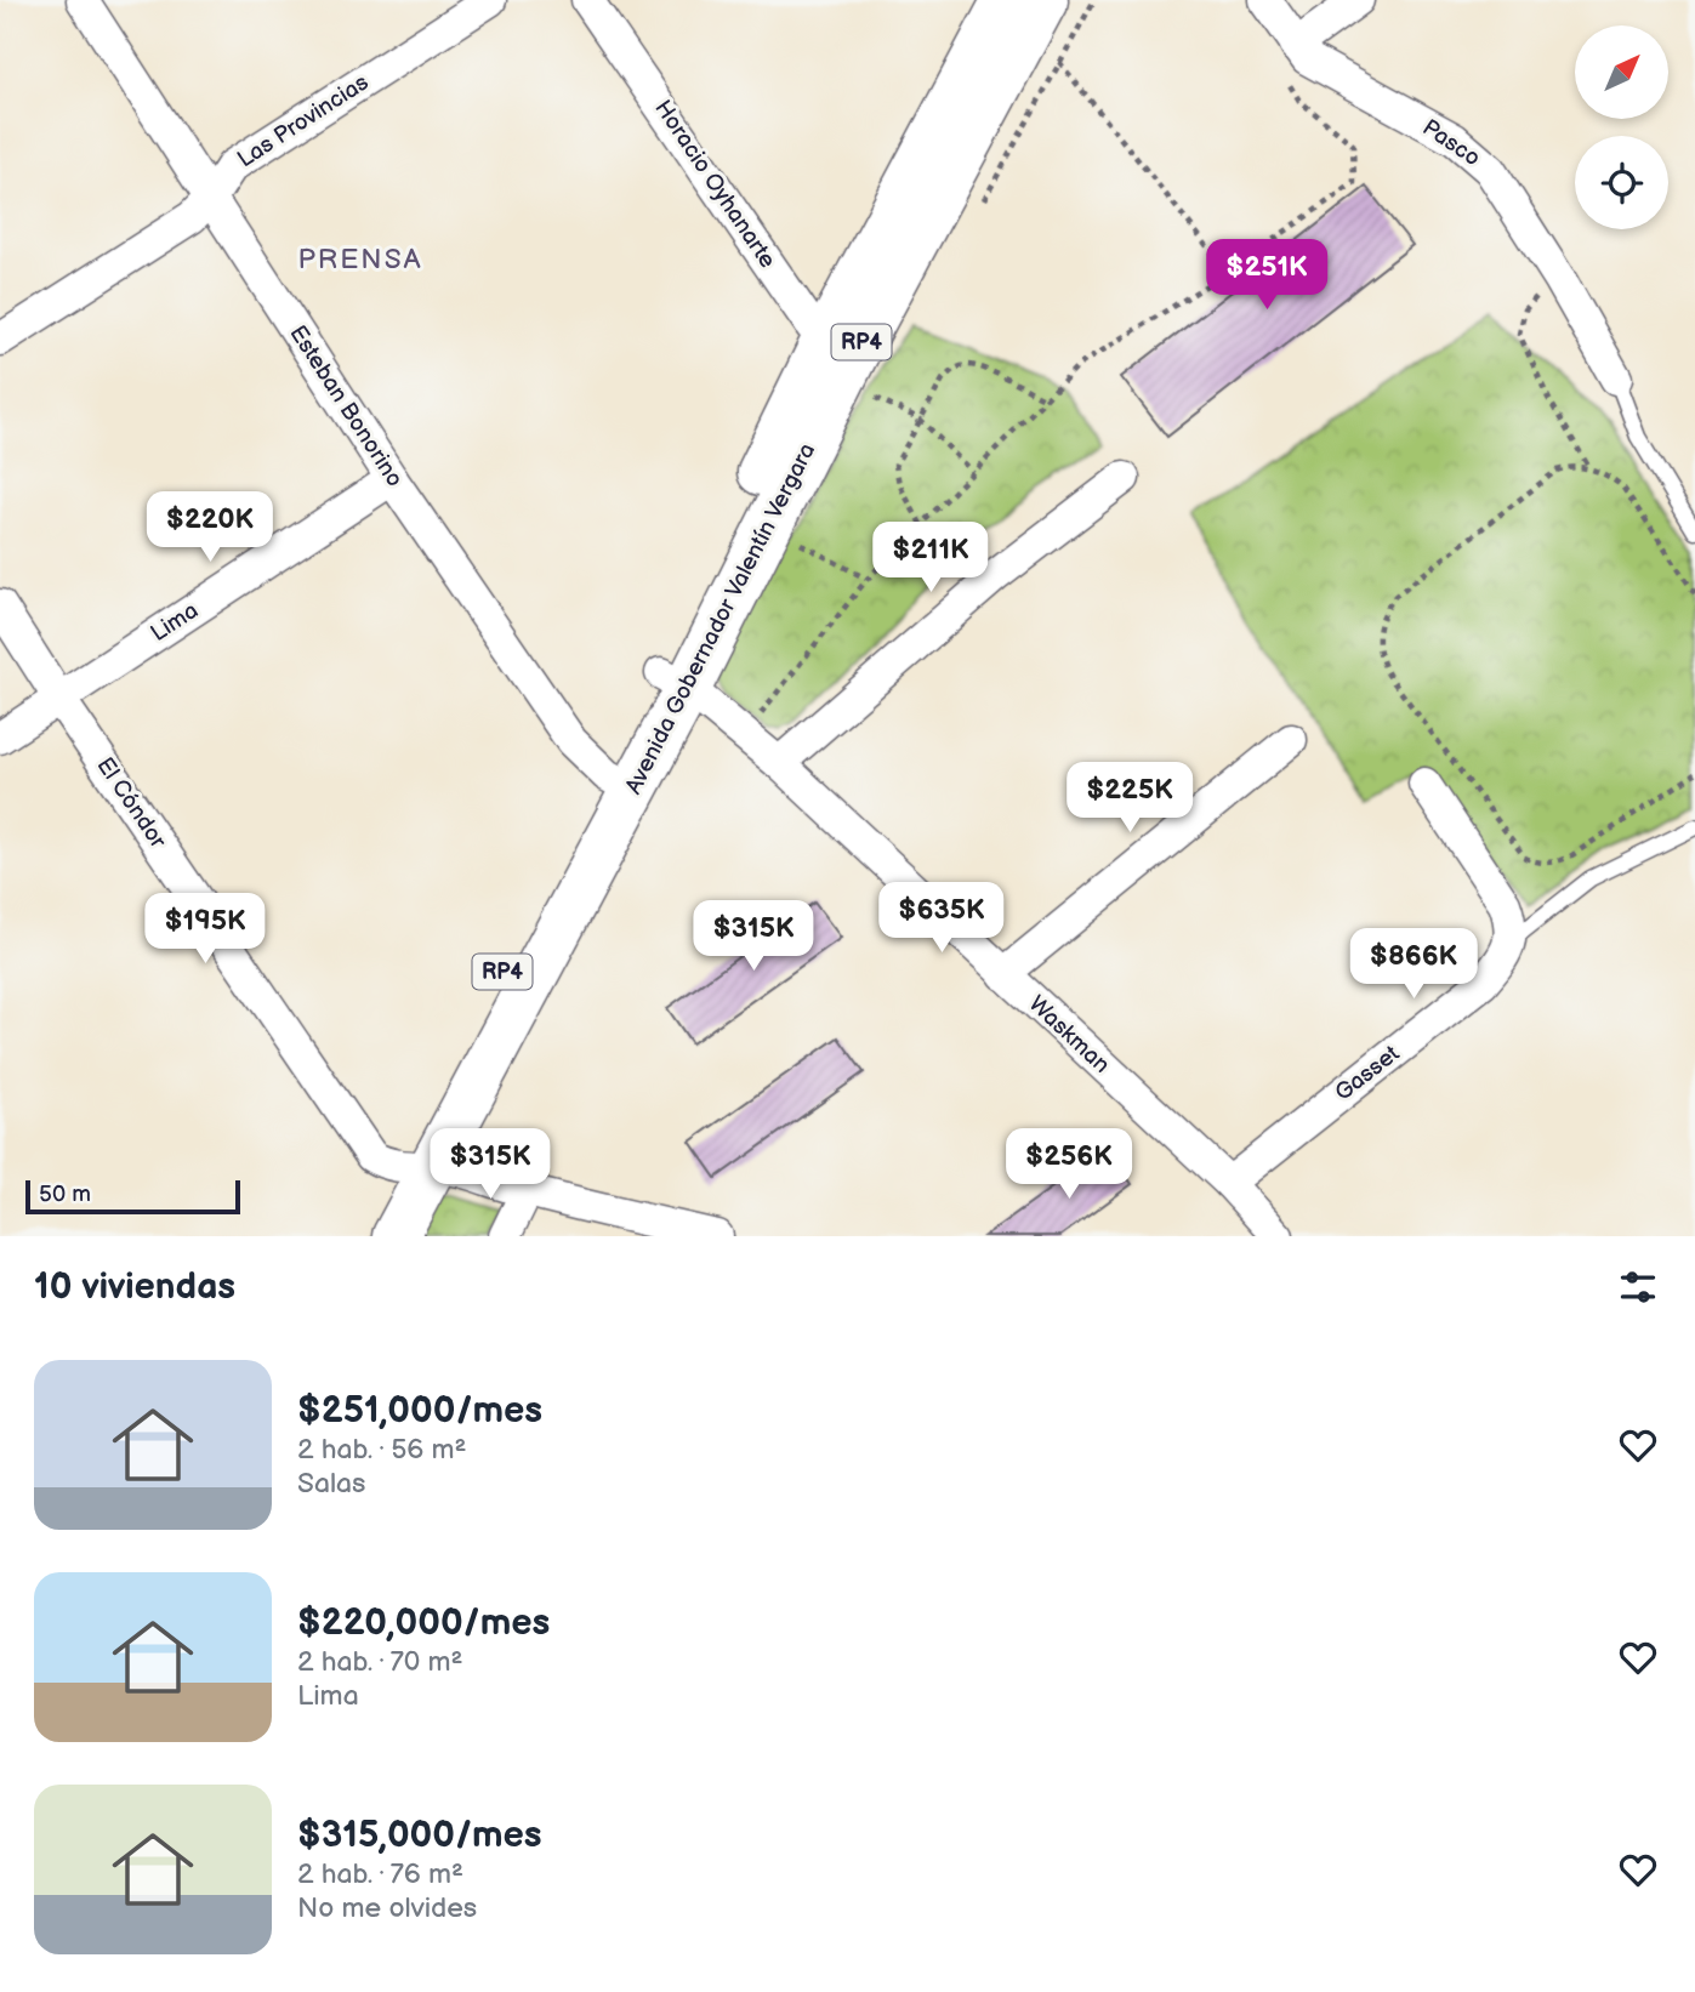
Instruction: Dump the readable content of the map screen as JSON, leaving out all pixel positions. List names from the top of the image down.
{
  "streets": {
    "main road": ["RP4", "Avenida Gobernador Valentín Vergara"],
    "street": [
      "Las Provincias",
      "Pasco",
      "Horacio Oyhanarte",
      "Esteban Bonorino",
      "Lima",
      "El Cóndor",
      "Waskman",
      "Gasset"
    ]
  },
  "crossings": [
    ["Las Provincias", "Esteban Bonorino"],
    ["Horacio Oyhanarte", "Avenida Gobernador Valentín Vergara"],
    ["Esteban Bonorino", "Avenida Gobernador Valentín Vergara"],
    ["Esteban Bonorino", "Lima"],
    ["Avenida Gobernador Valentín Vergara", "El Cóndor"],
    ["Avenida Gobernador Valentín Vergara", "Waskman"],
    ["Lima", "El Cóndor"],
    ["Waskman", "Gasset"]
  ],
  "districts": ["PRENSA"],
  "scale_bar": "50 m",
  "north": "top right",
  "page": {
    "price": [
      "$251K",
      "$220K",
      "$211K",
      "$225K",
      "$635K",
      "$195K",
      "$315K",
      "$866K",
      "$315K",
      "$256K"
    ],
    "scale": "50 m",
    "heading": "10 viviendas",
    "list": [
      {
        "name": "$251,000/mes",
        "note": "2 hab. · 56 m² · Salas"
      },
      {
        "name": "$220,000/mes",
        "note": "2 hab. · 70 m² · Lima"
      },
      {
        "name": "$315,000/mes",
        "note": "2 hab. · 76 m² · No me olvides"
      }
    ]
  }
}
